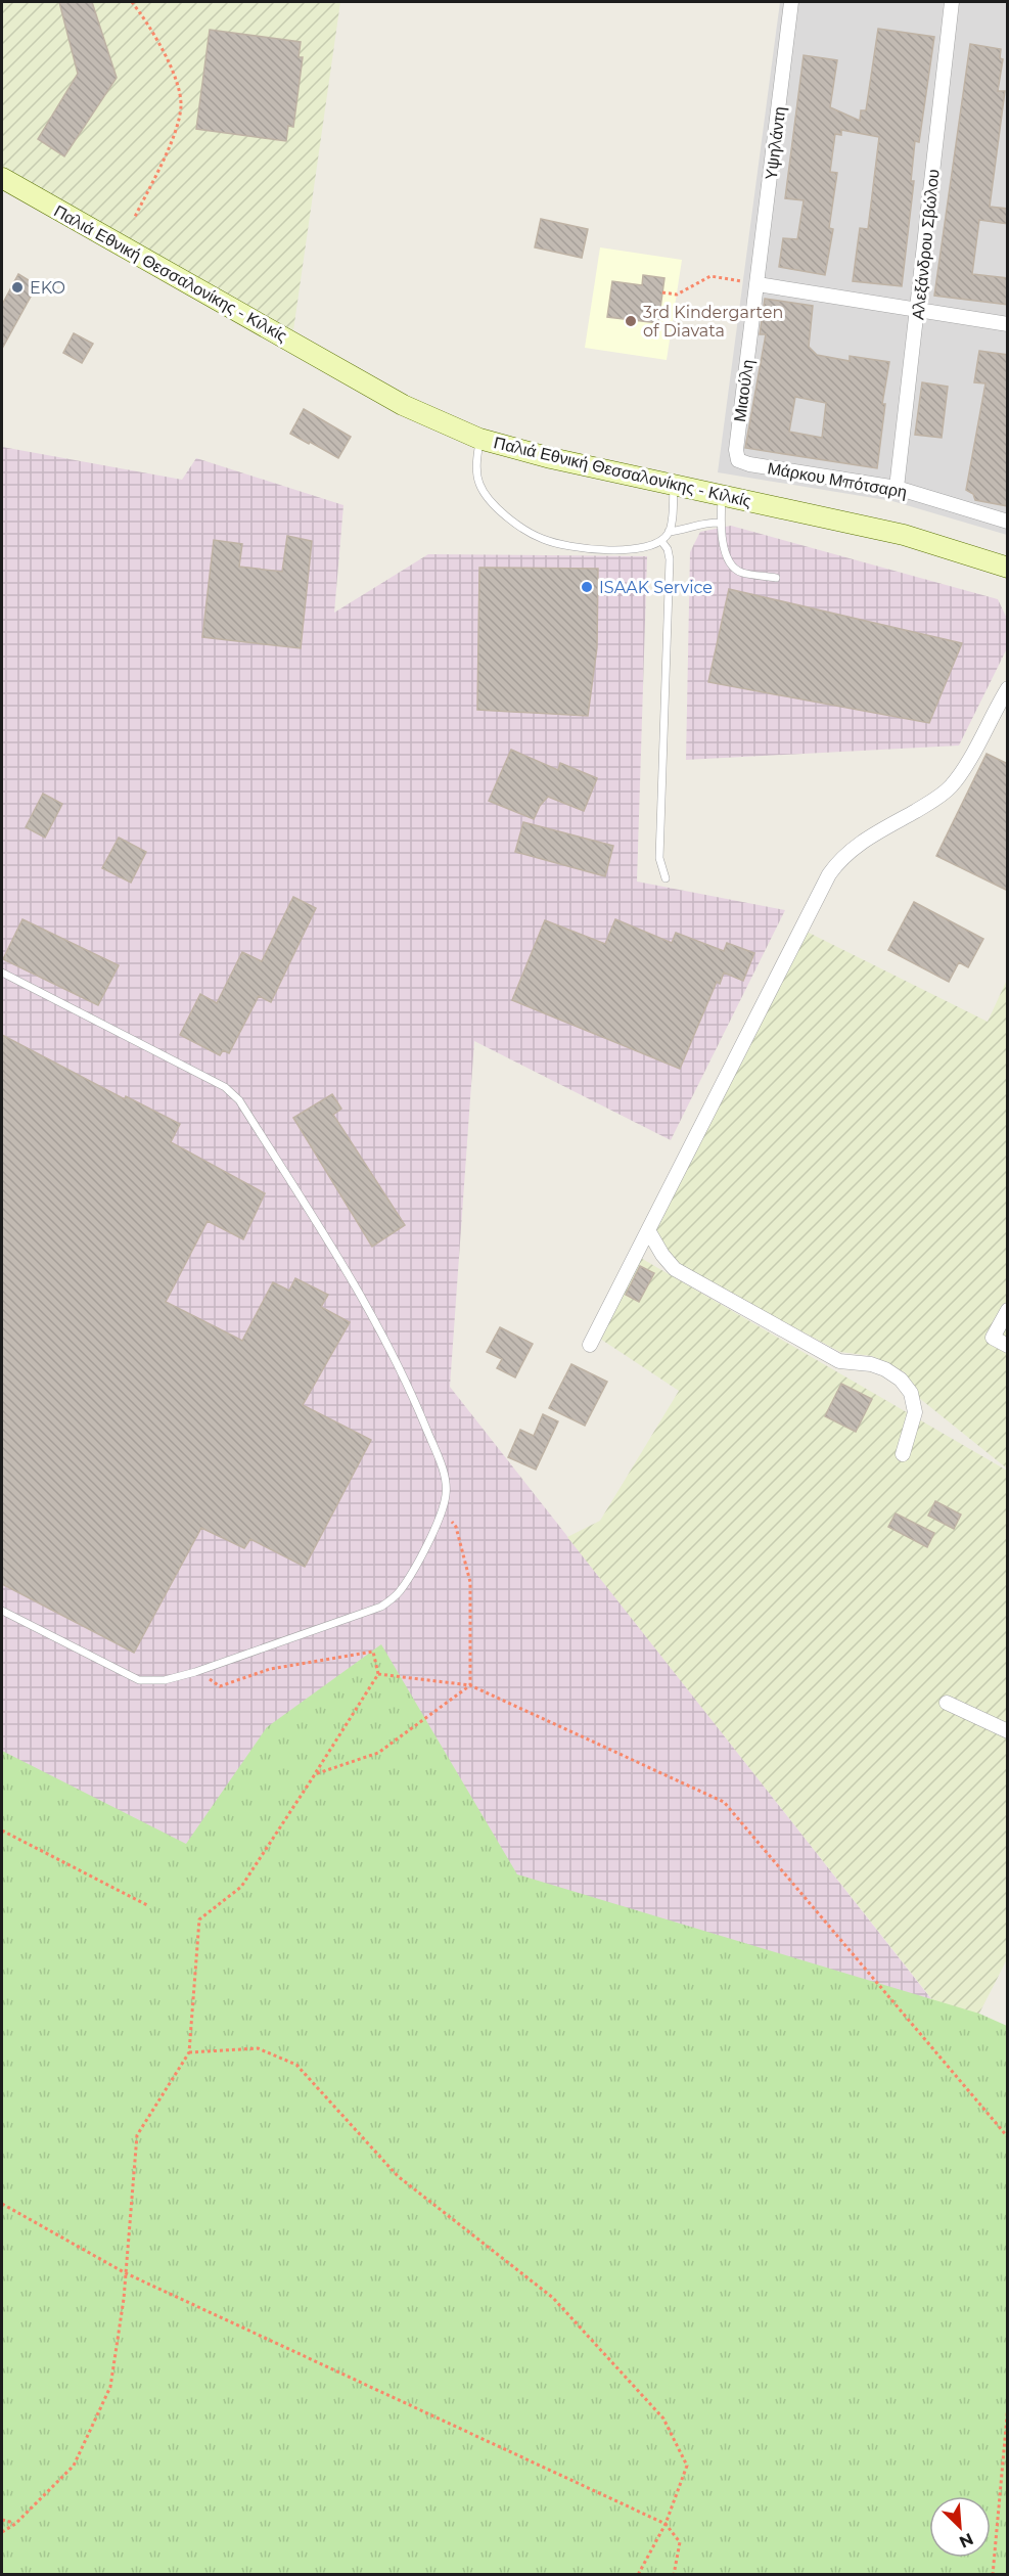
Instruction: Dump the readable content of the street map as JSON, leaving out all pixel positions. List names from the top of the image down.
{
  "streets": {
    "main road": ["Παλιά Εθνική Θεσσαλονίκης - Κιλκίς"],
    "street": [
      "Υψηλάντη",
      "Αλεξάνδρου Σβώλου",
      "Μιαούλη",
      "Μάρκου Μπότσαρη"
    ]
  },
  "crossings": [
    ["Υψηλάντη", "Μιαούλη"],
    ["Αλεξάνδρου Σβώλου", "Μάρκου Μπότσαρη"],
    ["Μιαούλη", "Μάρκου Μπότσαρη"]
  ],
  "places": ["EKO", "3rd Kindergarten of Diavata", "ISAAK Service"],
  "north": "bottom right"
}
